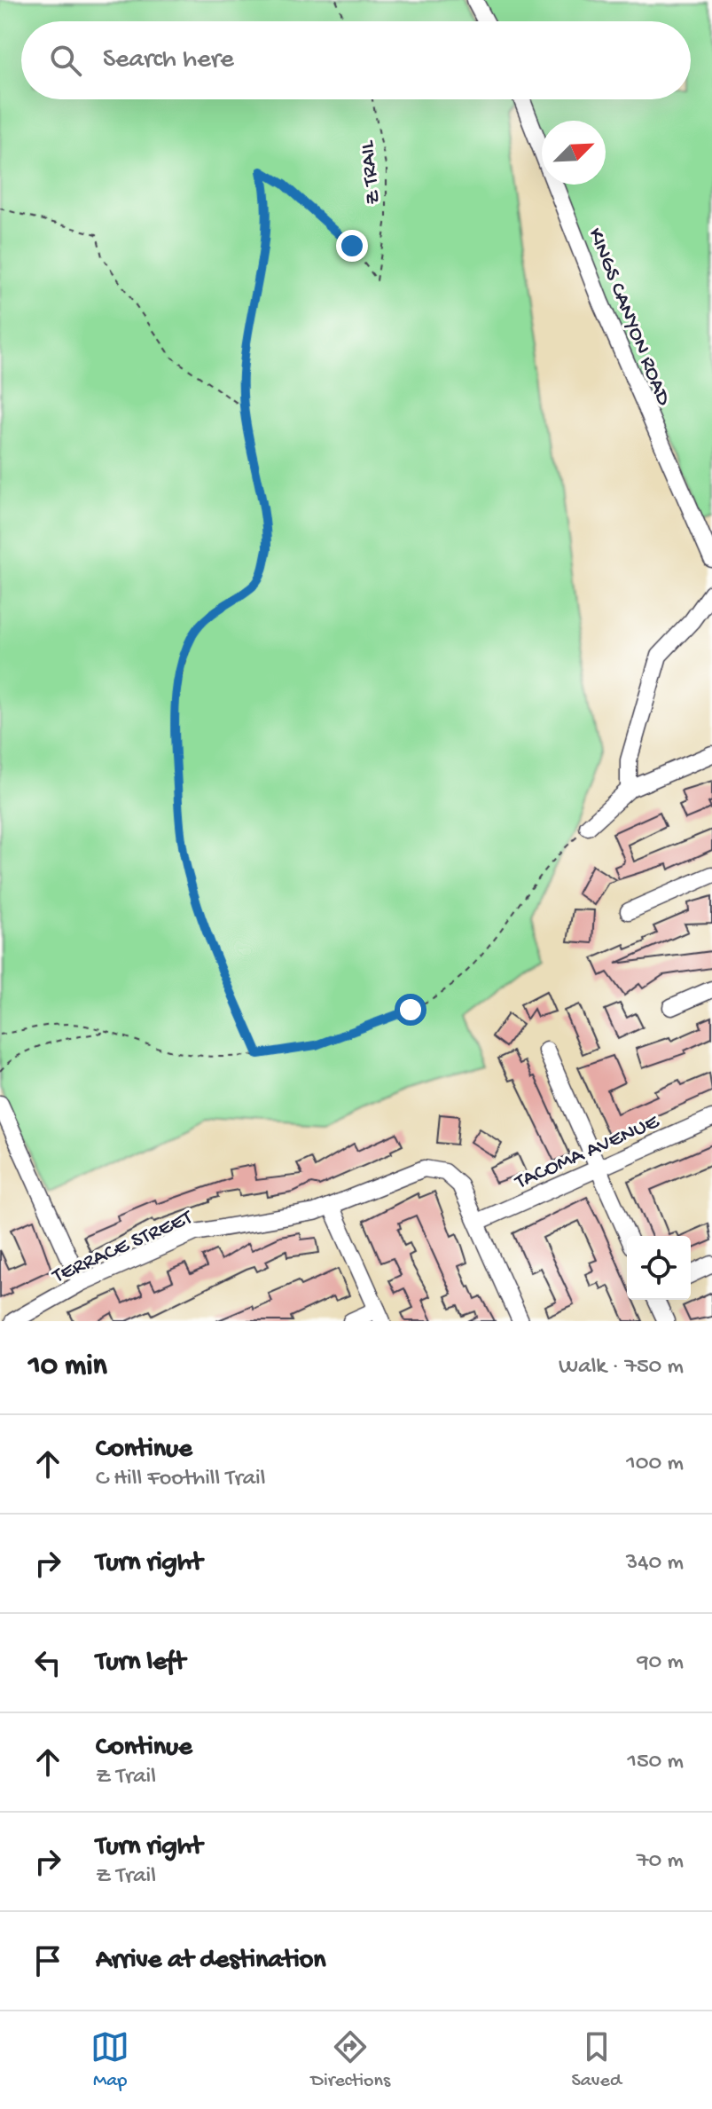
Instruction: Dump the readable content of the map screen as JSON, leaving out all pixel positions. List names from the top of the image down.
{
  "streets": {
    "street": ["KINGS CANYON ROAD", "TACOMA AVENUE", "TERRACE STREET"],
    "path": ["Z TRAIL"]
  },
  "crossings": [
    ["TACOMA AVENUE", "TERRACE STREET"]
  ],
  "north": "top right",
  "page": {
    "search": "Search here",
    "heading": ["10 min", "Walk · 750 m"],
    "list": [
      ["Continue", "C Hill Foothill Trail", "100 m"],
      ["Turn right", "340 m"],
      ["Turn left", "90 m"],
      ["Continue", "Z Trail", "150 m"],
      ["Turn right", "Z Trail", "70 m"],
      "Arrive at destination"
    ],
    "nav": ["Map", "Directions", "Saved"]
  }
}
